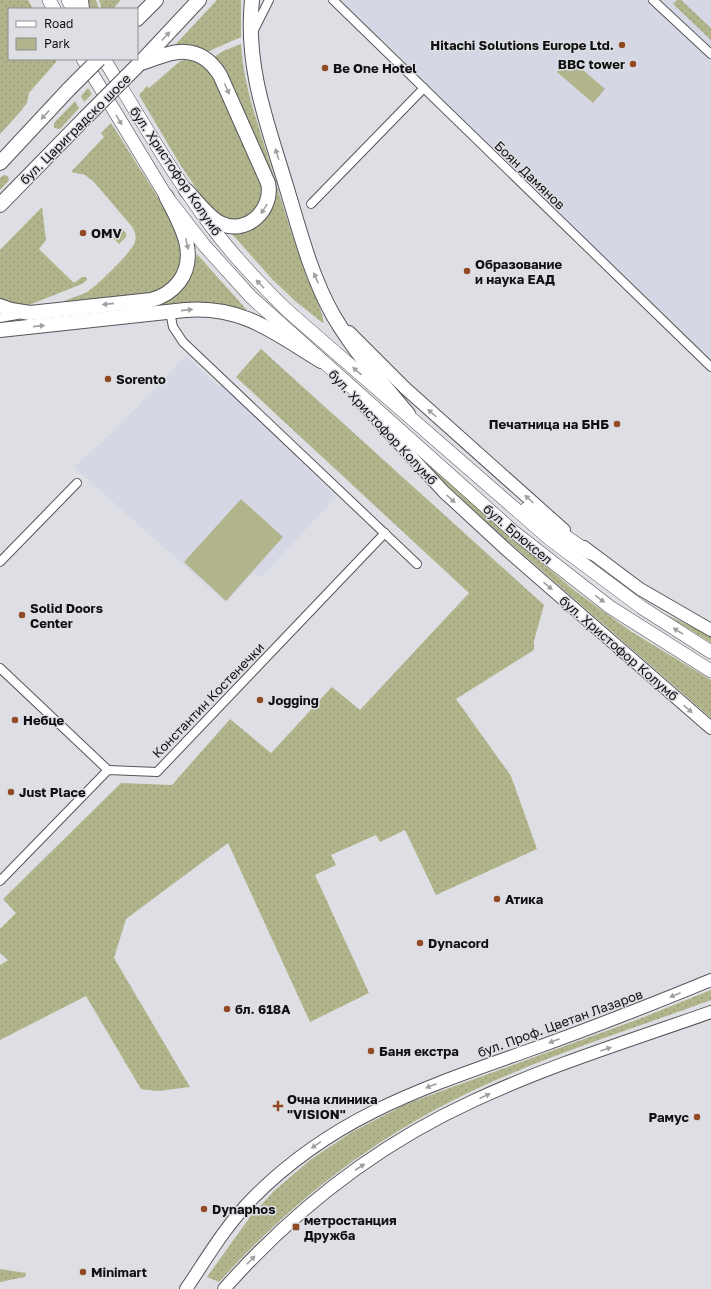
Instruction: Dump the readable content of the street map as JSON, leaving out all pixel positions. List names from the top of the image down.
{
  "streets": {
    "highway": ["бул. Цариградско шосе"],
    "main road": ["бул. Христофор Колумб", "бул. Брюксел", "бул. Проф. Цветан Лазаров"],
    "street": ["Боян Дамянов", "Константин Костенечки"]
  },
  "crossings": [
    ["бул. Христофор Колумб", "бул. Брюксел"]
  ],
  "places": {
    "other": [
      "Hitachi Solutions Europe Ltd.",
      "BBC tower",
      "Be One Hotel",
      "OMV",
      "Образование и наука ЕАД",
      "Sorento",
      "Печатница на БНБ",
      "Solid Doors Center",
      "Jogging",
      "Небце",
      "Just Place",
      "Атика",
      "Dynacord",
      "бл. 618А",
      "Баня екстра",
      "Рамус",
      "Dynaphos",
      "Minimart"
    ],
    "health": ["Очна клиника \"VISION\""],
    "transit": ["метростанция Дружба"]
  },
  "legend": ["Road", "Park"]
}
